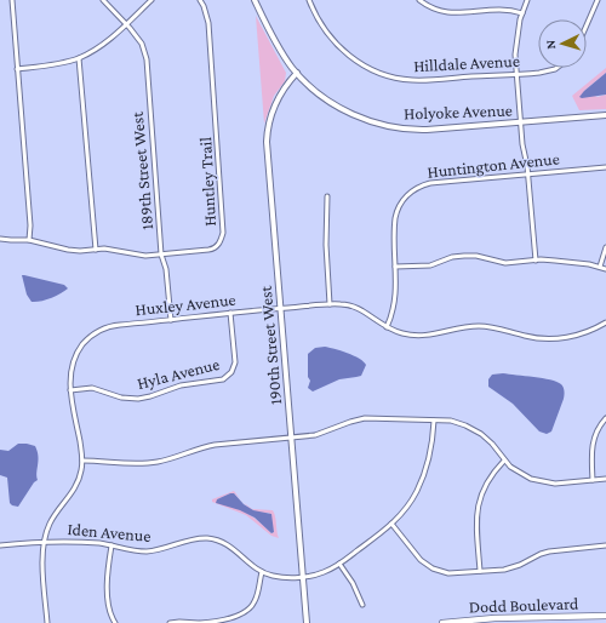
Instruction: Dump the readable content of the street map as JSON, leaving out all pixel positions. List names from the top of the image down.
{
  "streets": {
    "main road": ["Dodd Boulevard"],
    "street": [
      "Hilldale Avenue",
      "Holyoke Avenue",
      "Huntington Avenue",
      "189th Street West",
      "Huntley Trail",
      "Huxley Avenue",
      "190th Street West",
      "Hyla Avenue",
      "Iden Avenue"
    ]
  },
  "crossings": [
    ["Holyoke Avenue", "190th Street West"],
    ["Huntington Avenue", "Huxley Avenue"],
    ["189th Street West", "Huntley Trail"],
    ["189th Street West", "Huxley Avenue"],
    ["Huxley Avenue", "190th Street West"],
    ["Huxley Avenue", "Hyla Avenue"],
    ["Huxley Avenue", "Iden Avenue"],
    ["190th Street West", "Iden Avenue"]
  ],
  "north": "left"
}
